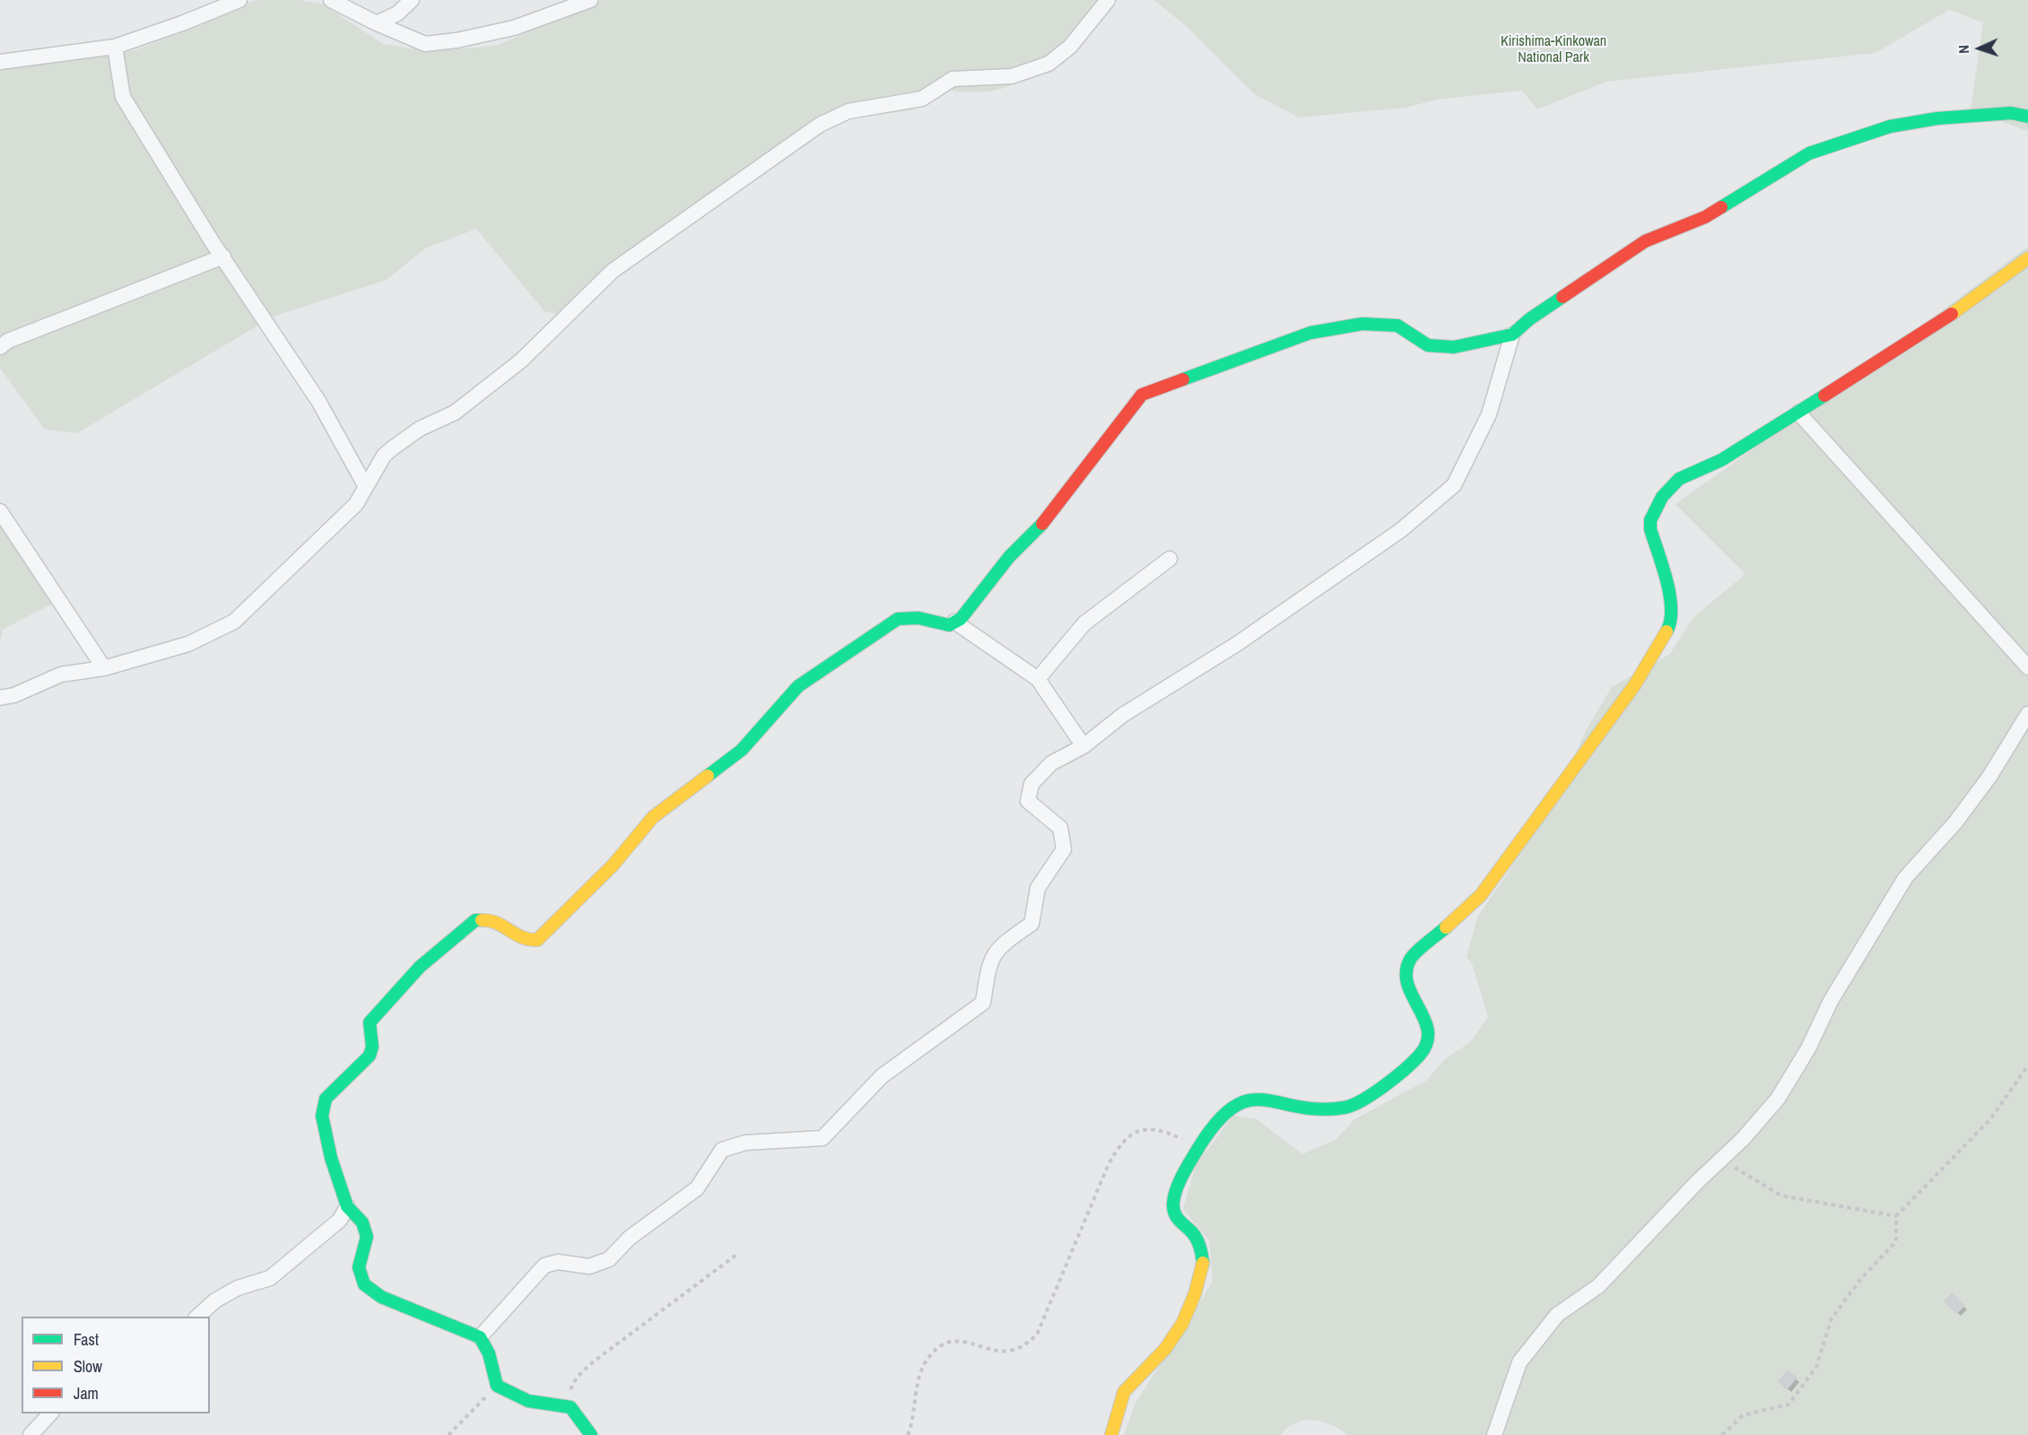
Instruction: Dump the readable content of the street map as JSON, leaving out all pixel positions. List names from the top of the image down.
{
  "parks": ["Kirishima-Kinkowan National Park"],
  "legend": ["Fast", "Slow", "Jam"],
  "north": "left"
}
